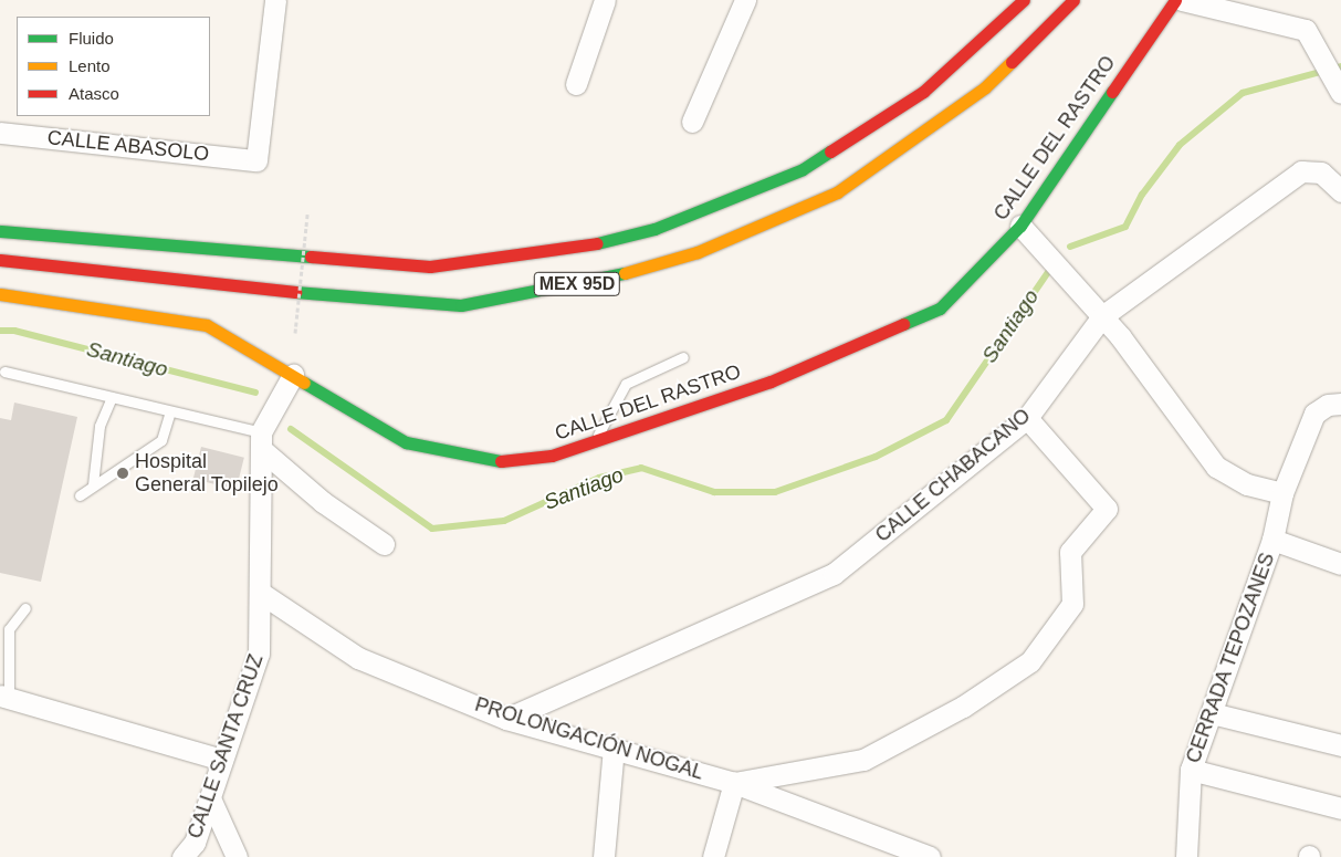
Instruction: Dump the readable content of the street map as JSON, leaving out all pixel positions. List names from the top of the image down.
{
  "streets": {
    "main road": ["CALLE DEL RASTRO", "MEX 95D"],
    "street": [
      "CALLE ABASOLO",
      "CALLE CHABACANO",
      "CERRADA TEPOZANES",
      "PROLONGACIÓN NOGAL",
      "CALLE SANTA CRUZ"
    ]
  },
  "crossings": [
    ["CALLE DEL RASTRO", "CALLE SANTA CRUZ"],
    ["CALLE CHABACANO", "PROLONGACIÓN NOGAL"],
    ["PROLONGACIÓN NOGAL", "CALLE SANTA CRUZ"]
  ],
  "water": ["Santiago"],
  "places": ["Hospital General Topilejo"],
  "legend": ["Fluido", "Lento", "Atasco"]
}
